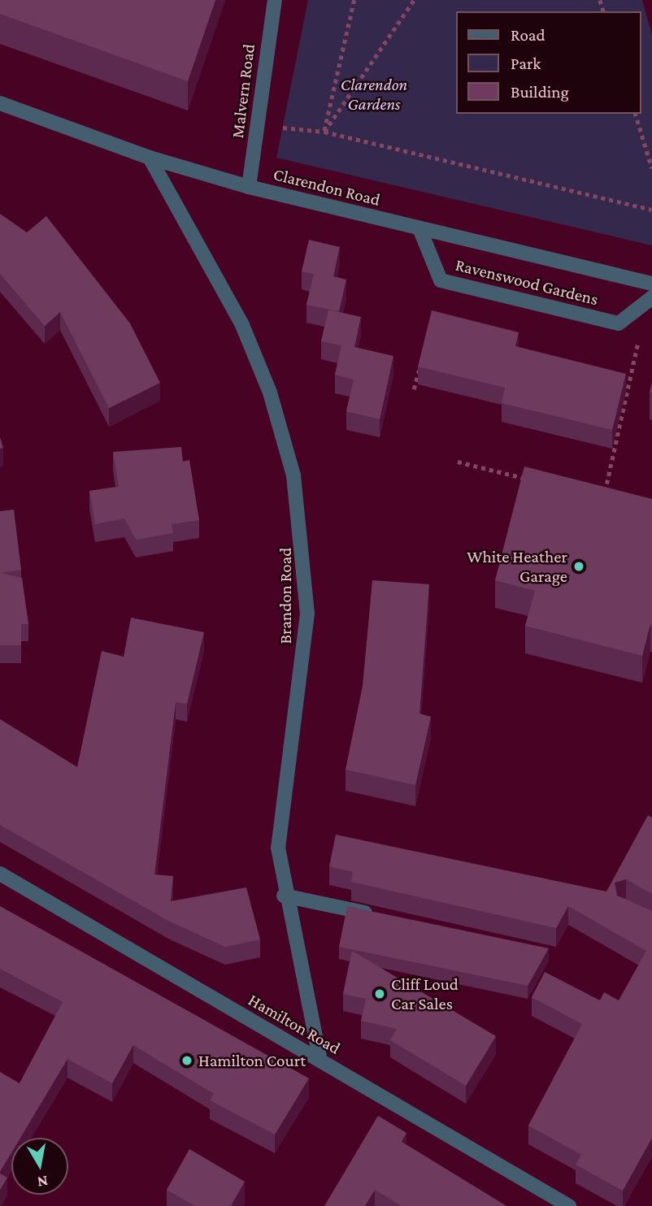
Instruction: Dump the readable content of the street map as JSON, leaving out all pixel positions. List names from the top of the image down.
{
  "streets": {
    "street": [
      "Malvern Road",
      "Clarendon Road",
      "Ravenswood Gardens",
      "Brandon Road",
      "Hamilton Road"
    ]
  },
  "crossings": [
    ["Malvern Road", "Clarendon Road"],
    ["Clarendon Road", "Ravenswood Gardens"],
    ["Clarendon Road", "Brandon Road"],
    ["Brandon Road", "Hamilton Road"]
  ],
  "parks": ["Clarendon Gardens"],
  "places": ["White Heather Garage", "Cliff Loud Car Sales", "Hamilton Court"],
  "legend": ["Road", "Park", "Building"],
  "north": "bottom"
}
